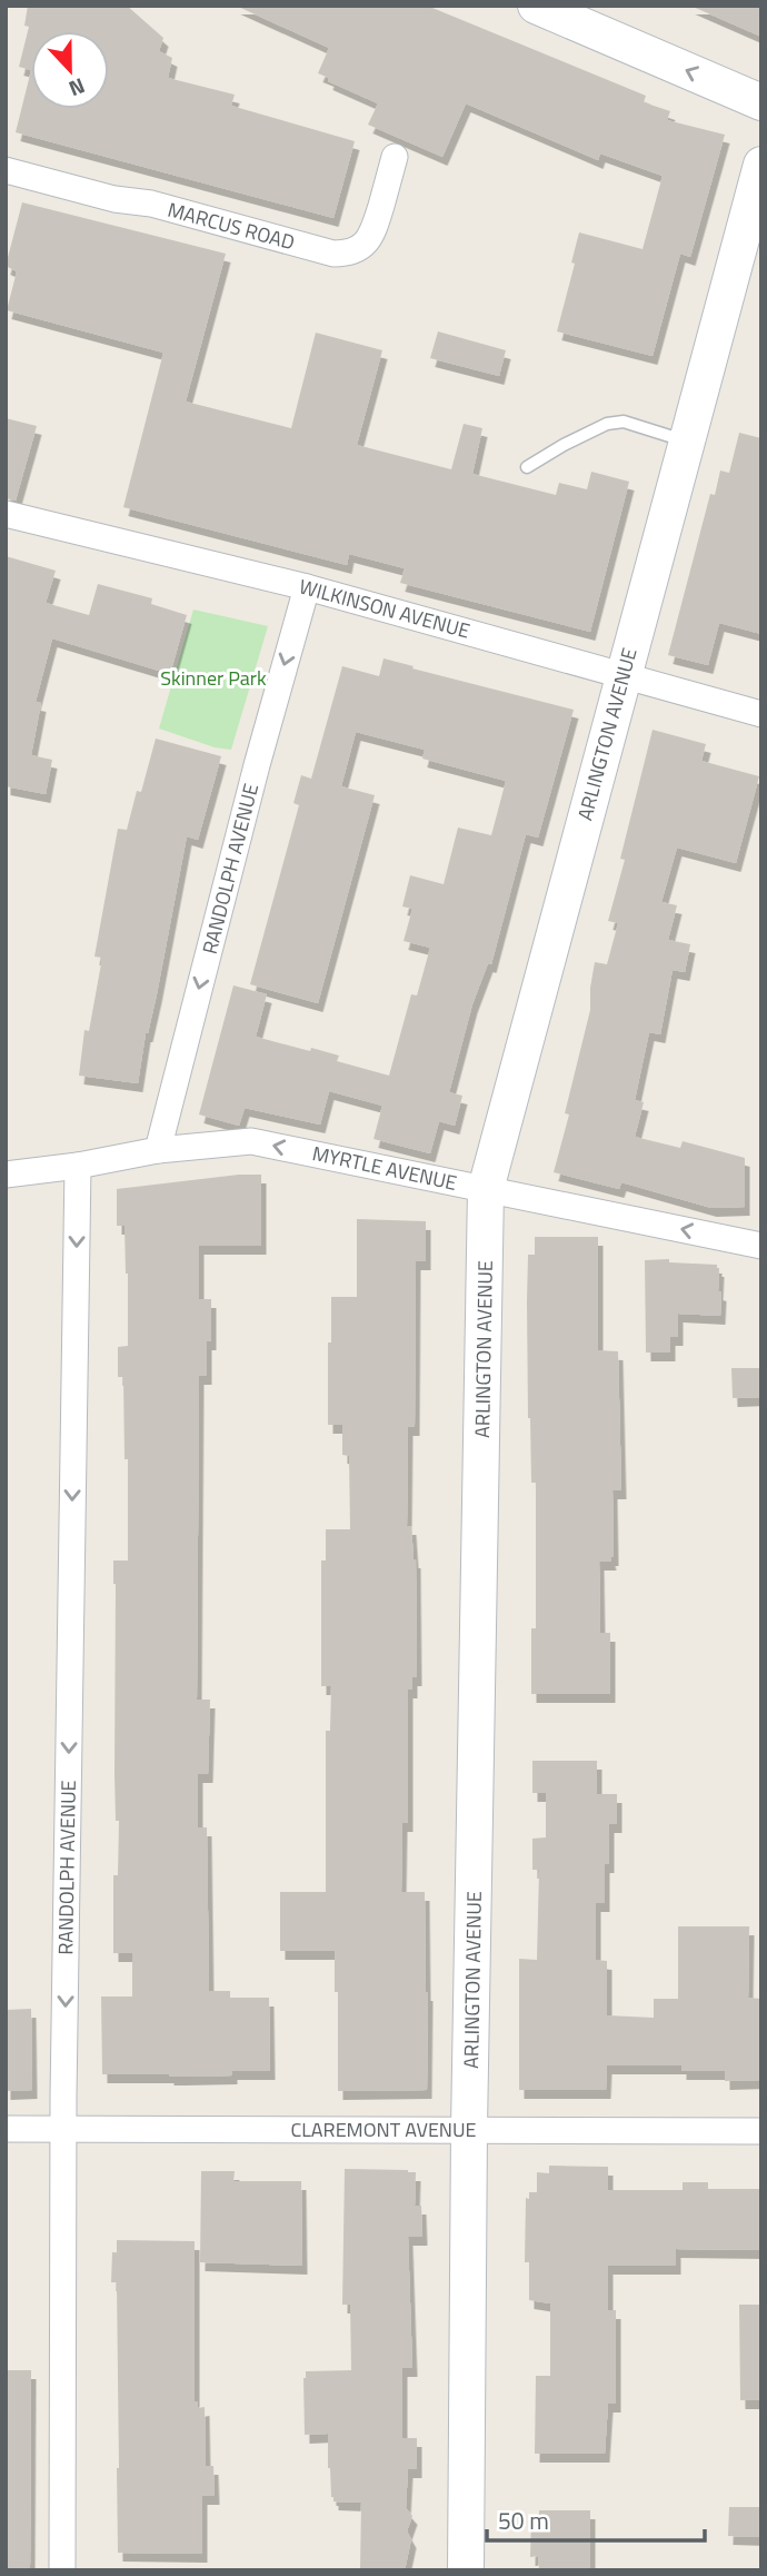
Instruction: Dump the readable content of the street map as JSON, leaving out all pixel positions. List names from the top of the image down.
{
  "streets": {
    "street": [
      "MARCUS ROAD",
      "WILKINSON AVENUE",
      "ARLINGTON AVENUE",
      "RANDOLPH AVENUE",
      "MYRTLE AVENUE",
      "CLAREMONT AVENUE"
    ]
  },
  "crossings": [
    ["WILKINSON AVENUE", "ARLINGTON AVENUE"],
    ["WILKINSON AVENUE", "RANDOLPH AVENUE"],
    ["ARLINGTON AVENUE", "MYRTLE AVENUE"],
    ["ARLINGTON AVENUE", "CLAREMONT AVENUE"],
    ["RANDOLPH AVENUE", "MYRTLE AVENUE"],
    ["RANDOLPH AVENUE", "CLAREMONT AVENUE"]
  ],
  "one_way": ["RANDOLPH AVENUE", "MYRTLE AVENUE"],
  "parks": ["Skinner Park"],
  "scale_bar": "50 m",
  "north": "bottom"
}
